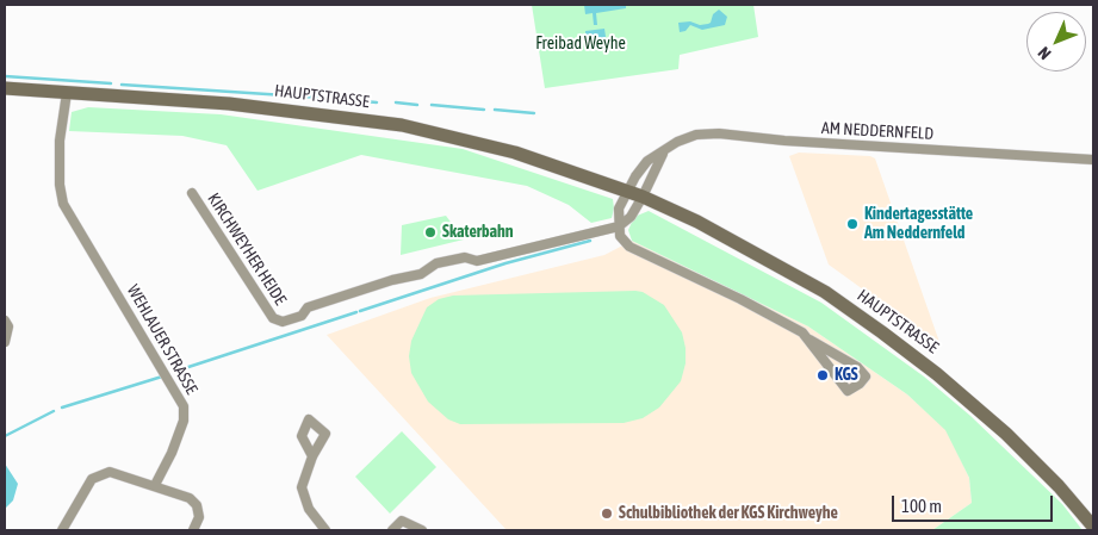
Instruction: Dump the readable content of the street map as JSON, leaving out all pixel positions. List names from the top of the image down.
{
  "streets": {
    "main road": ["HAUPTSTRASSE"],
    "street": ["AM NEDDERNFELD", "KIRCHWEYHER HEIDE", "WEHLAUER STRASSE"]
  },
  "crossings": [
    ["HAUPTSTRASSE", "AM NEDDERNFELD"],
    ["HAUPTSTRASSE", "WEHLAUER STRASSE"]
  ],
  "parks": ["Freibad Weyhe"],
  "places": [
    "Kindertagesstätte Am Neddernfeld",
    "Skaterbahn",
    "KGS",
    "Schulbibliothek der KGS Kirchweyhe"
  ],
  "scale_bar": "100 m",
  "north": "bottom left"
}
